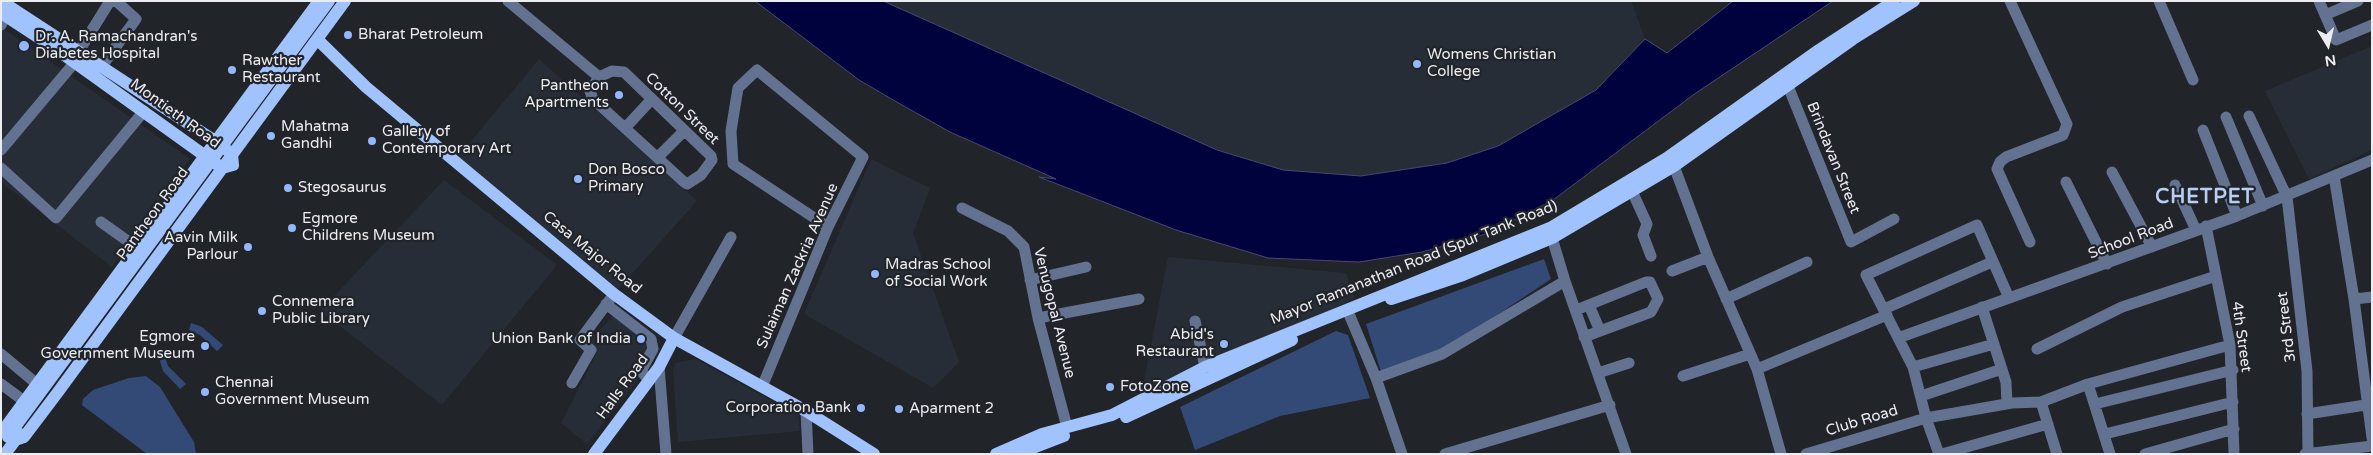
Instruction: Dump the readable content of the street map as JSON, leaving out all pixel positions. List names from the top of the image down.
{
  "streets": {
    "main road": [
      "Montieth Road",
      "Pantheon Road",
      "Casa Major Road",
      "Mayor Ramanathan Road (Spur Tank Road)",
      "Halls Road"
    ],
    "street": [
      "Cotton Street",
      "Brindavan Street",
      "School Road",
      "Sulaiman Zackria Avenue",
      "Venugopal Avenue",
      "3rd Street",
      "4th Street",
      "Club Road"
    ]
  },
  "crossings": [
    ["Brindavan Street", "Mayor Ramanathan Road (Spur Tank Road)"],
    ["School Road", "3rd Street"],
    ["School Road", "4th Street"],
    ["Casa Major Road", "Sulaiman Zackria Avenue"],
    ["Casa Major Road", "Halls Road"],
    ["Mayor Ramanathan Road (Spur Tank Road)", "Venugopal Avenue"],
    ["4th Street", "Club Road"]
  ],
  "districts": ["CHETPET"],
  "places": [
    "Bharat Petroleum",
    "Dr. A. Ramachandran's Diabetes Hospital",
    "Womens Christian College",
    "Rawther Restaurant",
    "Pantheon Apartments",
    "Mahatma Gandhi",
    "Gallery of Contemporary Art",
    "Don Bosco Primary",
    "Stegosaurus",
    "Egmore Childrens Museum",
    "Aavin Milk Parlour",
    "Madras School of Social Work",
    "Connemera Public Library",
    "Union Bank of India",
    "Abid's Restaurant",
    "Egmore Government Museum",
    "FotoZone",
    "Chennai Government Museum",
    "Corporation Bank",
    "Aparment 2"
  ],
  "north": "bottom"
}
